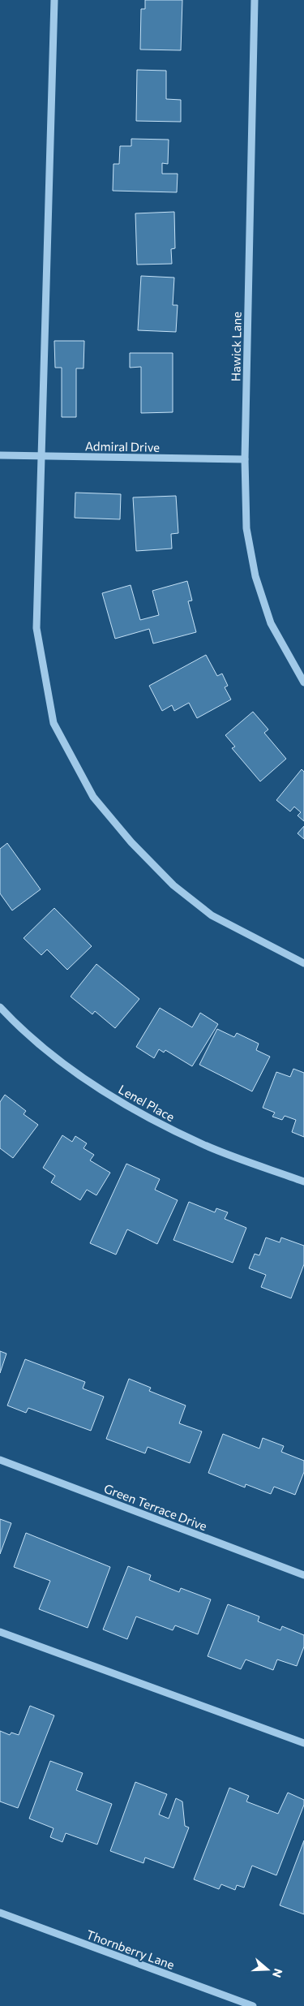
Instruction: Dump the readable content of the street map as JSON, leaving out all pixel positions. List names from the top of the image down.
{
  "streets": {
    "street": [
      "Hawick Lane",
      "Admiral Drive",
      "Lenel Place",
      "Green Terrace Drive",
      "Thornberry Lane"
    ]
  },
  "crossings": [
    ["Hawick Lane", "Admiral Drive"]
  ],
  "north": "right"
}
